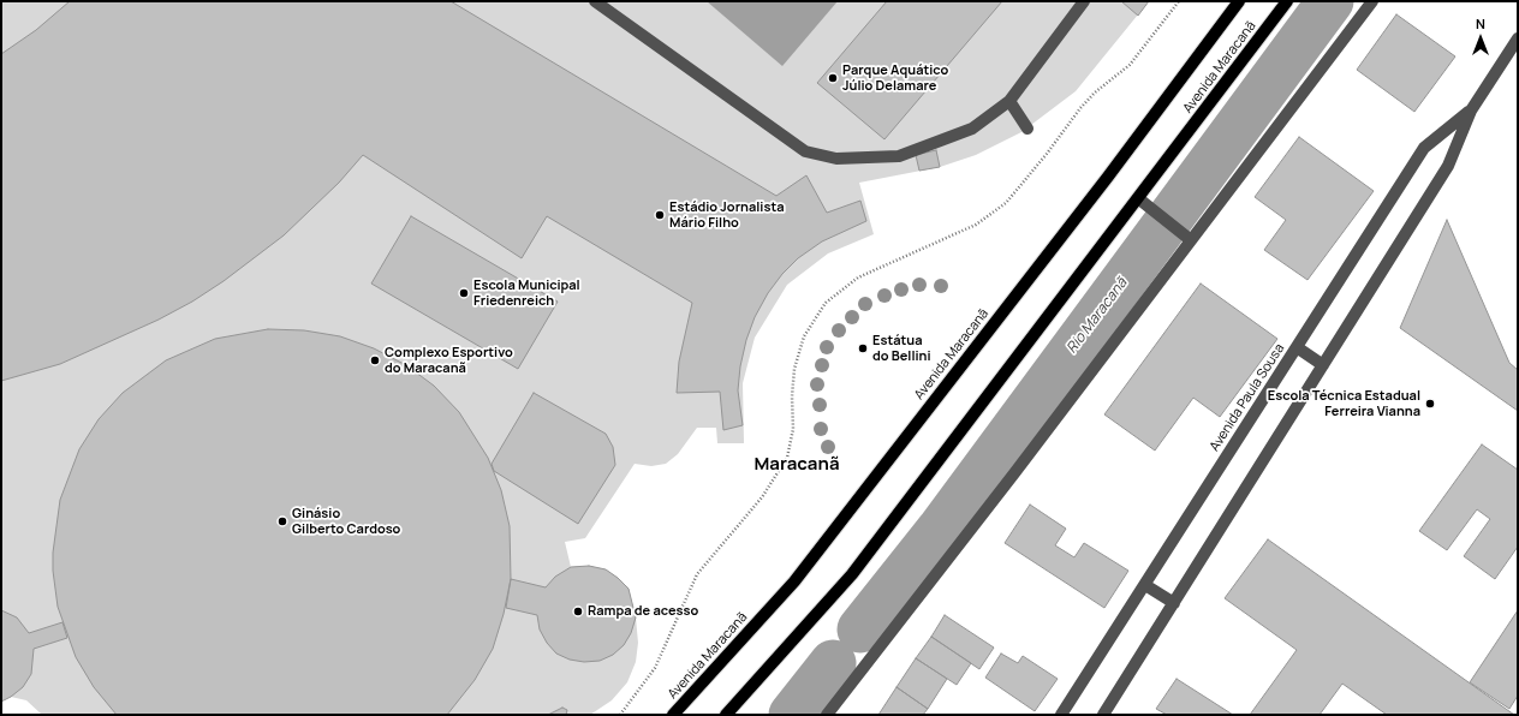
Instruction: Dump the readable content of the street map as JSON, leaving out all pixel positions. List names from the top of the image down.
{
  "streets": {
    "main road": ["Avenida Maracanã"],
    "street": ["Avenida Paula Sousa"]
  },
  "districts": ["Maracanã"],
  "water": ["Rio Maracanã"],
  "places": [
    "Parque Aquático Júlio Delamare",
    "Estádio Jornalista Mário Filho",
    "Escola Municipal Friedenreich",
    "Estátua do Bellini",
    "Complexo Esportivo do Maracanã",
    "Escola Técnica Estadual Ferreira Vianna",
    "Ginásio Gilberto Cardoso",
    "Rampa de acesso"
  ],
  "north": "top"
}
